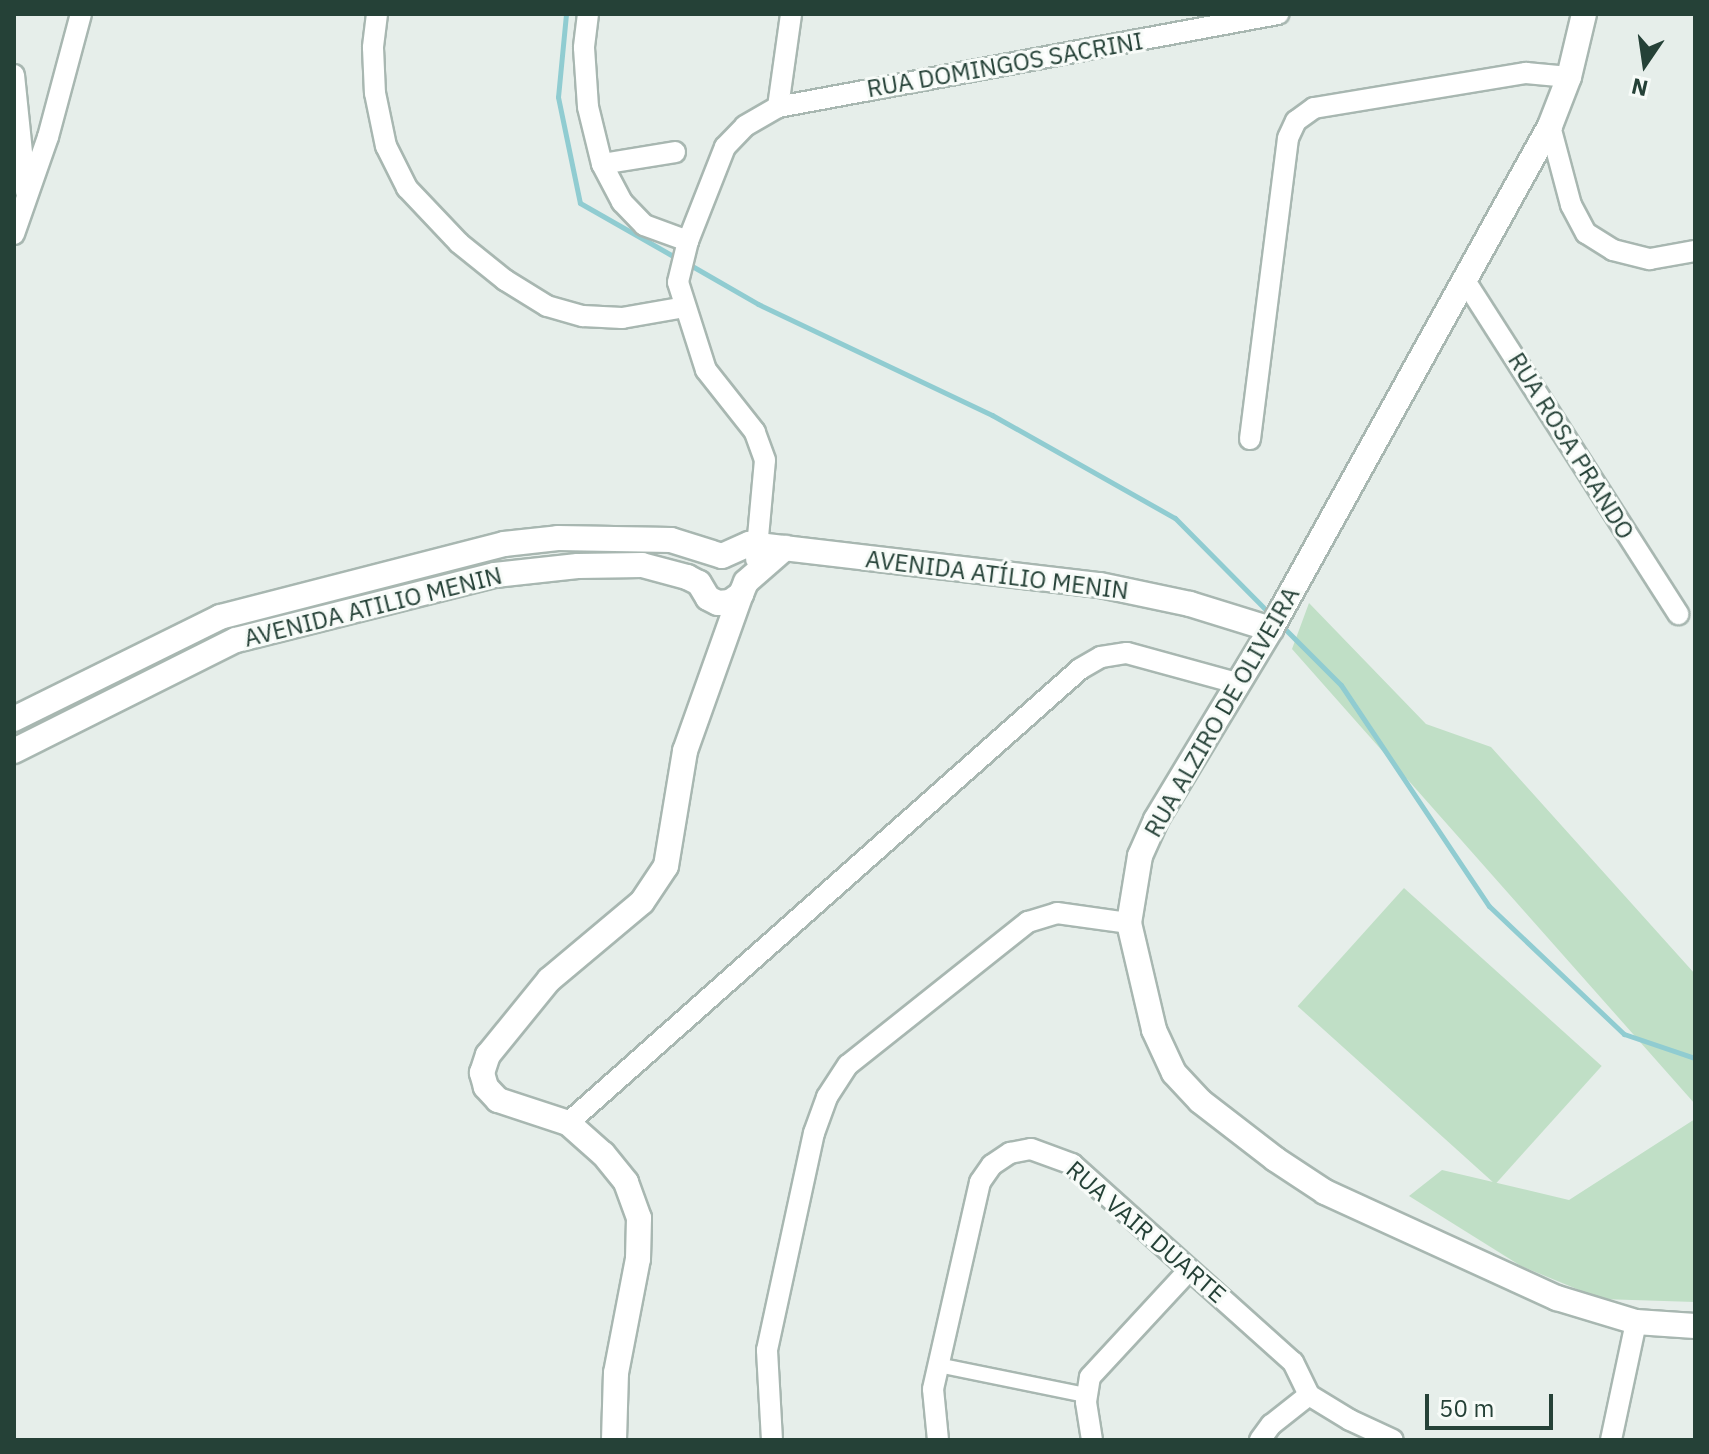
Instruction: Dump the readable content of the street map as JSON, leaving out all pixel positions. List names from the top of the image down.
{
  "streets": {
    "street": [
      "RUA DOMINGOS SACRINI",
      "RUA ROSA PRANDO",
      "AVENIDA ATÍLIO MENIN",
      "AVENIDA ATILIO MENIN",
      "RUA ALZIRO DE OLIVEIRA",
      "RUA VAIR DUARTE"
    ]
  },
  "crossings": [
    ["RUA ROSA PRANDO", "RUA ALZIRO DE OLIVEIRA"],
    ["AVENIDA ATÍLIO MENIN", "AVENIDA ATILIO MENIN"],
    ["AVENIDA ATÍLIO MENIN", "RUA ALZIRO DE OLIVEIRA"]
  ],
  "scale_bar": "50 m",
  "north": "bottom"
}
